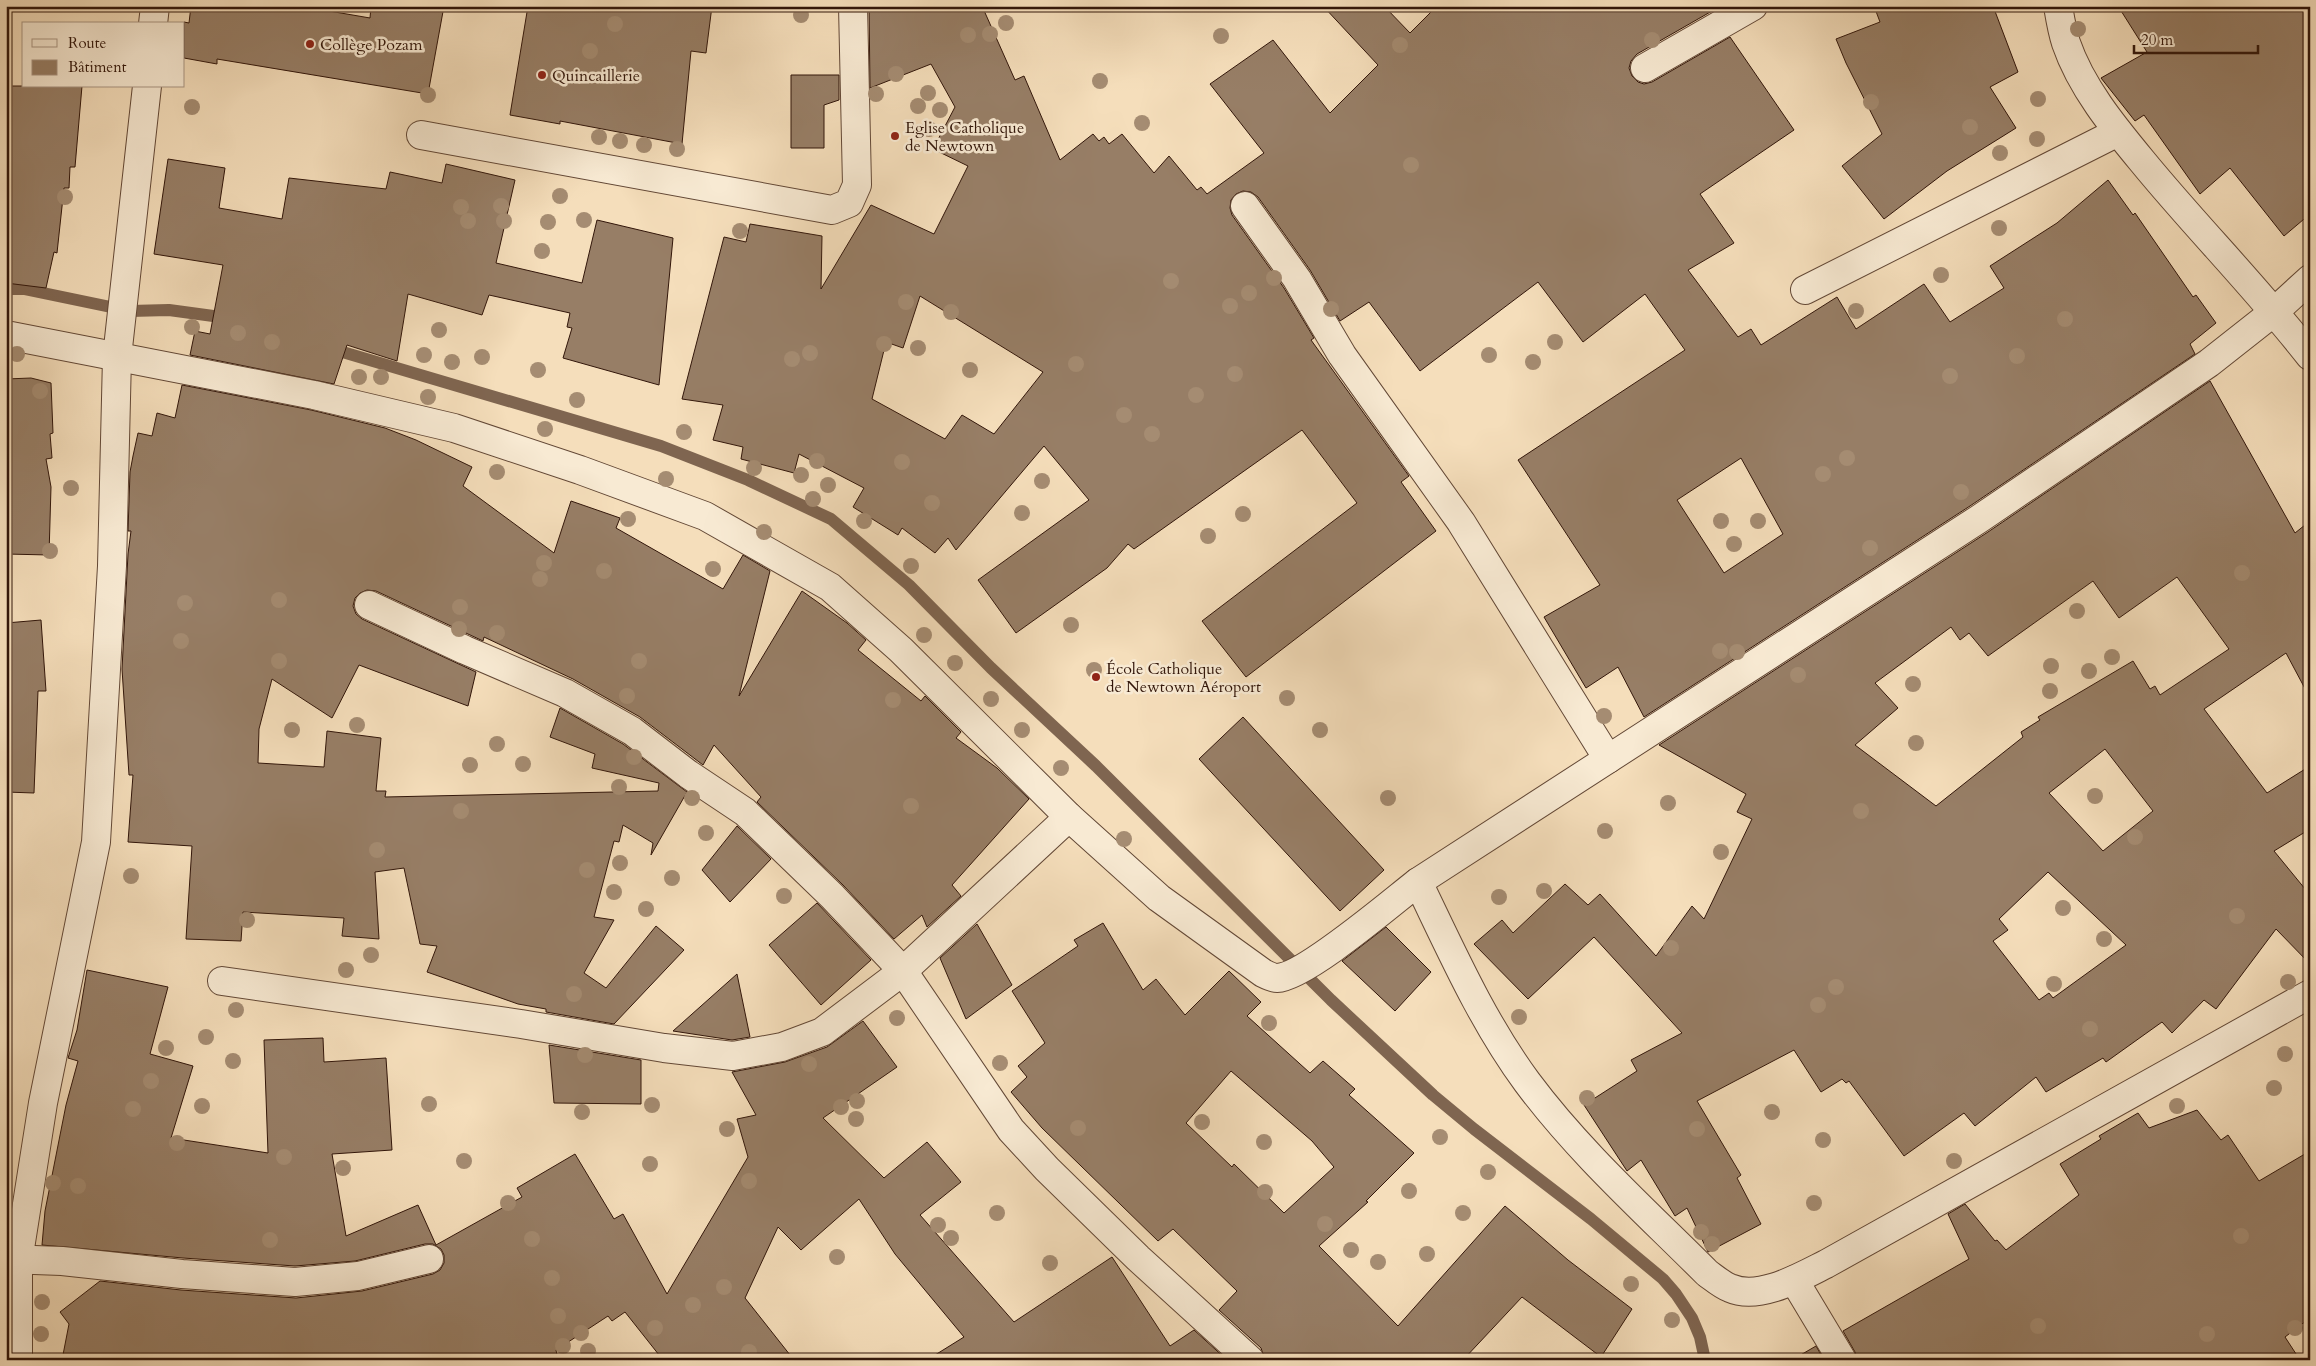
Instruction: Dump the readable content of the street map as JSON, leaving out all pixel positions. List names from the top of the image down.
{
  "places": [
    "Collège Pozam",
    "Quincaillerie",
    "Eglise Catholique de Newtown",
    "École Catholique de Newtown Aéroport"
  ],
  "legend": ["Route", "Bâtiment"],
  "scale_bar": "20 m"
}
